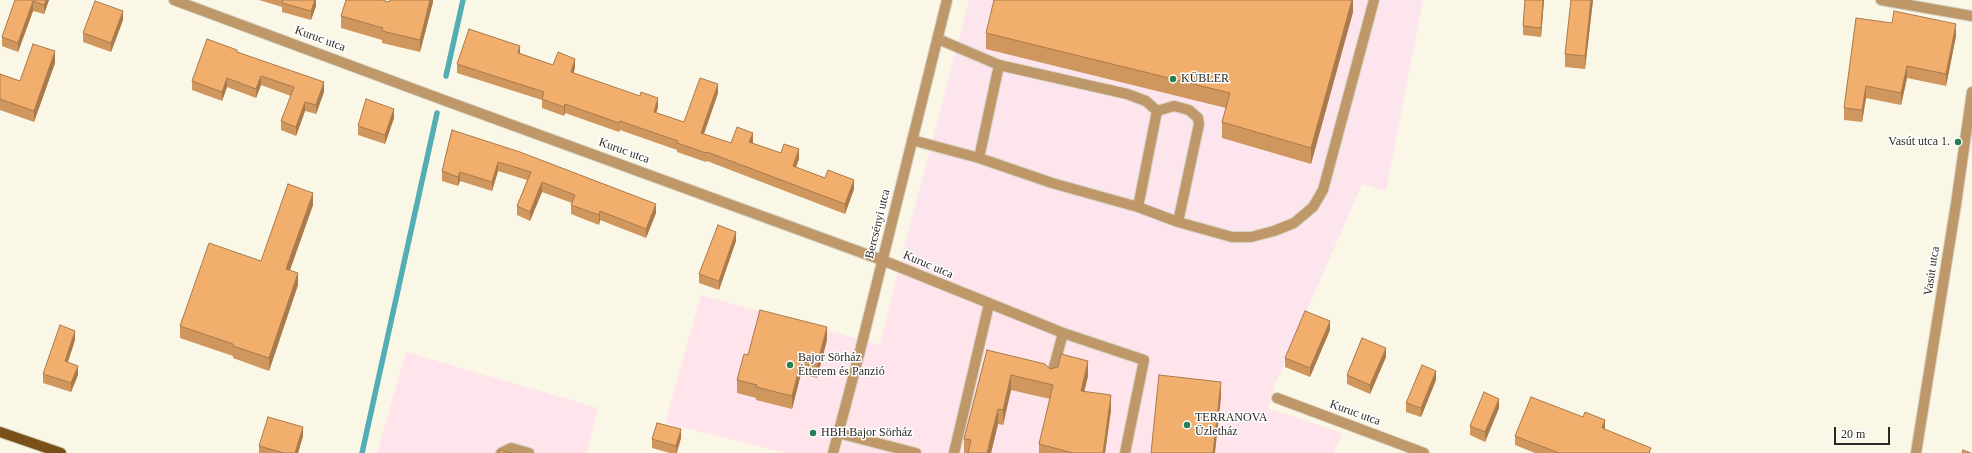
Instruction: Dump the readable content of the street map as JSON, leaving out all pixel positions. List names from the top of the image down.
{
  "streets": {
    "street": ["Kuruc utca", "Bercsényi utca", "Vasút utca"]
  },
  "crossings": [
    ["Kuruc utca", "Bercsényi utca"]
  ],
  "places": [
    "KÜBLER",
    "Vasút utca 1.",
    "Bajor Sörház Étterem és Panzió",
    "TERRANOVA Üzletház",
    "HBH Bajor Sörház"
  ],
  "scale_bar": "20 m"
}
